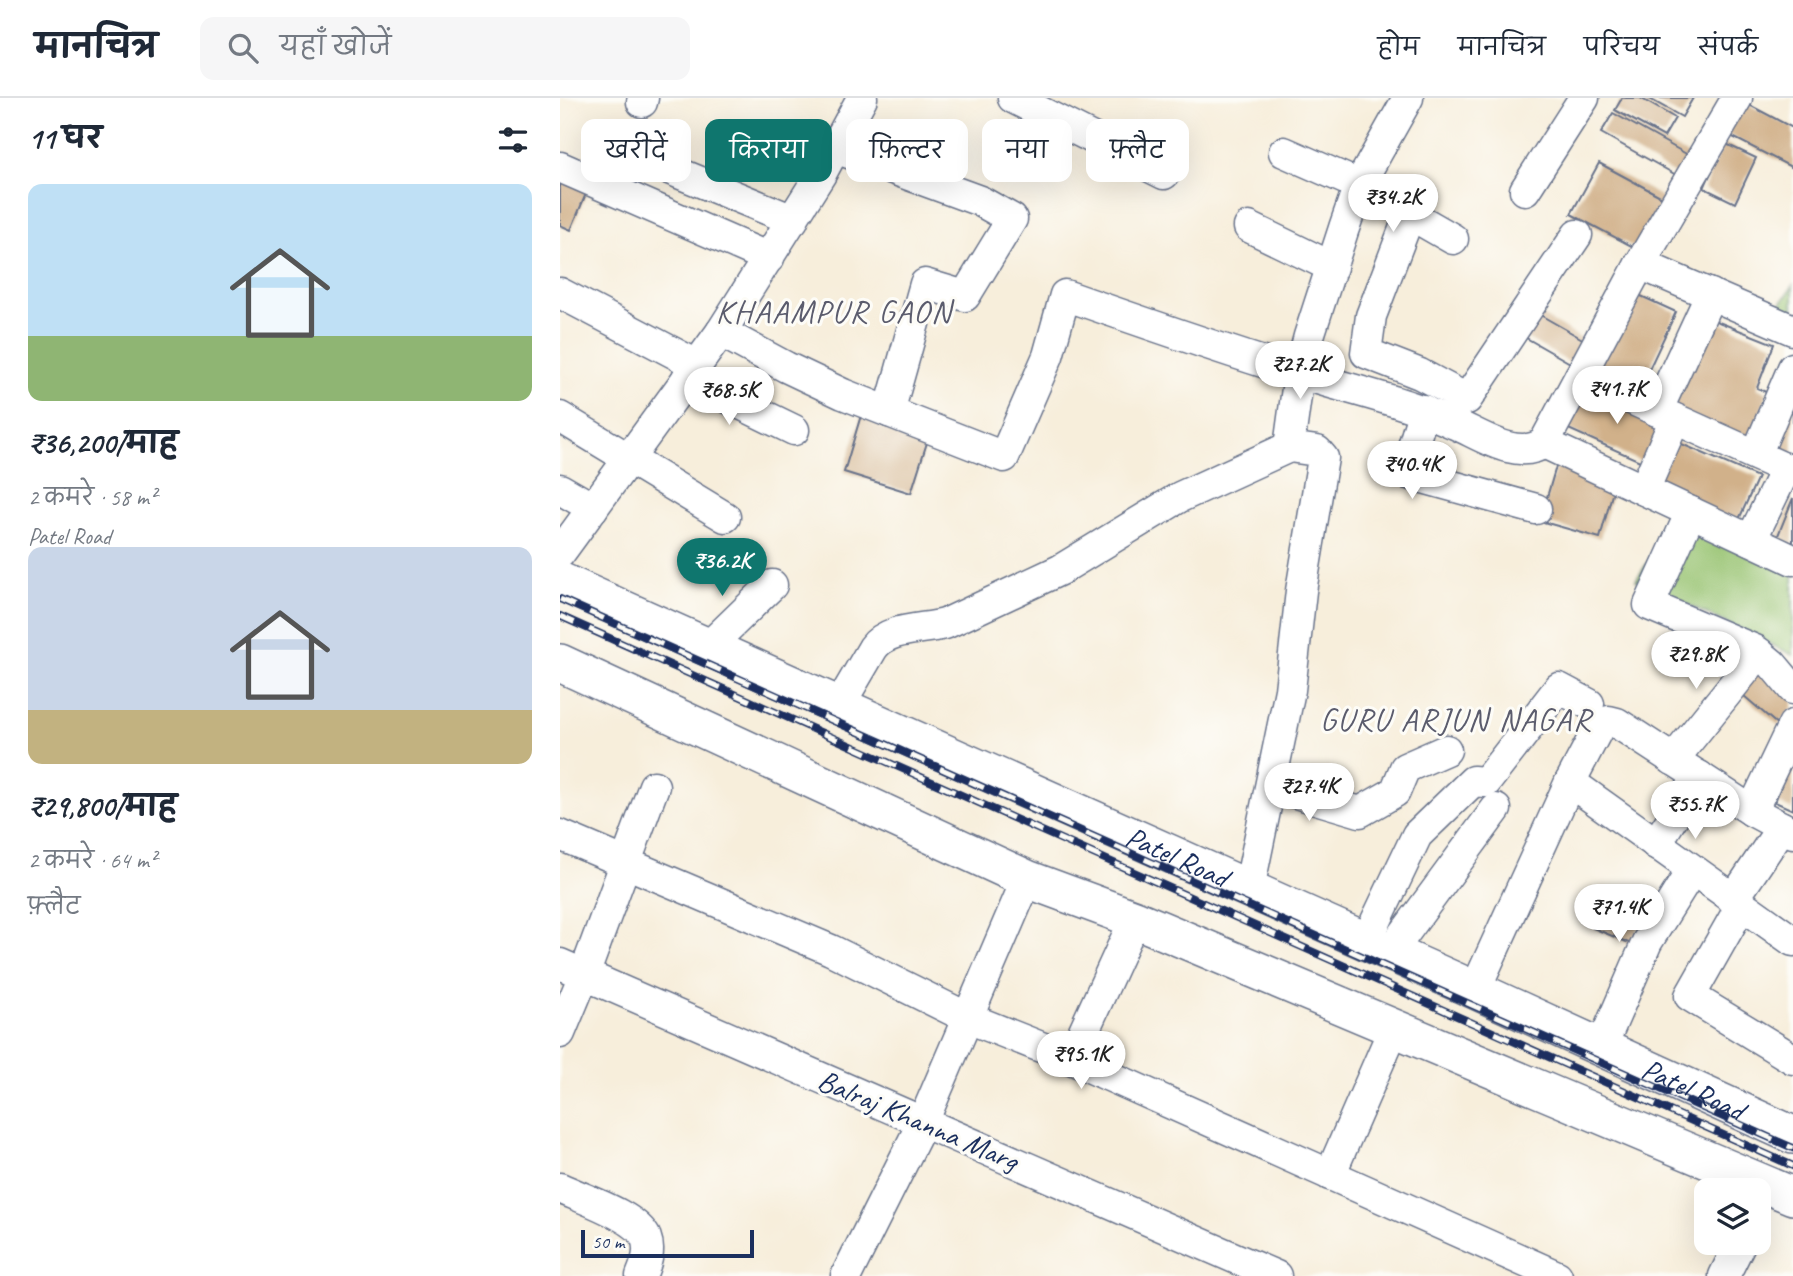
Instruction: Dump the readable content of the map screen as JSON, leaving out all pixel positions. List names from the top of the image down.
{
  "streets": {
    "main road": ["Patel Road"],
    "street": ["Balraj Khanna Marg"]
  },
  "districts": ["KHAAMPUR GAON", "GURU ARJUN NAGAR"],
  "scale_bar": "50 m",
  "page": {
    "header": "मानचित्र",
    "search": "यहाँ खोजें",
    "nav": [
      "होम",
      "मानचित्र",
      "परिचय",
      "संपर्क"
    ],
    "heading": "11 घर",
    "chip": [
      "खरीदें",
      "किराया",
      "फ़िल्टर",
      "नया",
      "फ़्लैट"
    ],
    "price": [
      "₹34.2K",
      "₹27.2K",
      "₹41.7K",
      "₹68.5K",
      "₹40.4K",
      "₹36.2K",
      "₹29.8K",
      "₹27.4K",
      "₹55.7K",
      "₹71.4K",
      "₹95.1K"
    ],
    "list": [
      {
        "name": "₹36,200/माह",
        "note": "2 कमरे · 58 m² · Patel Road"
      },
      {
        "name": "₹29,800/माह",
        "note": "2 कमरे · 64 m² · फ़्लैट"
      }
    ],
    "scale": "50 m"
  }
}
